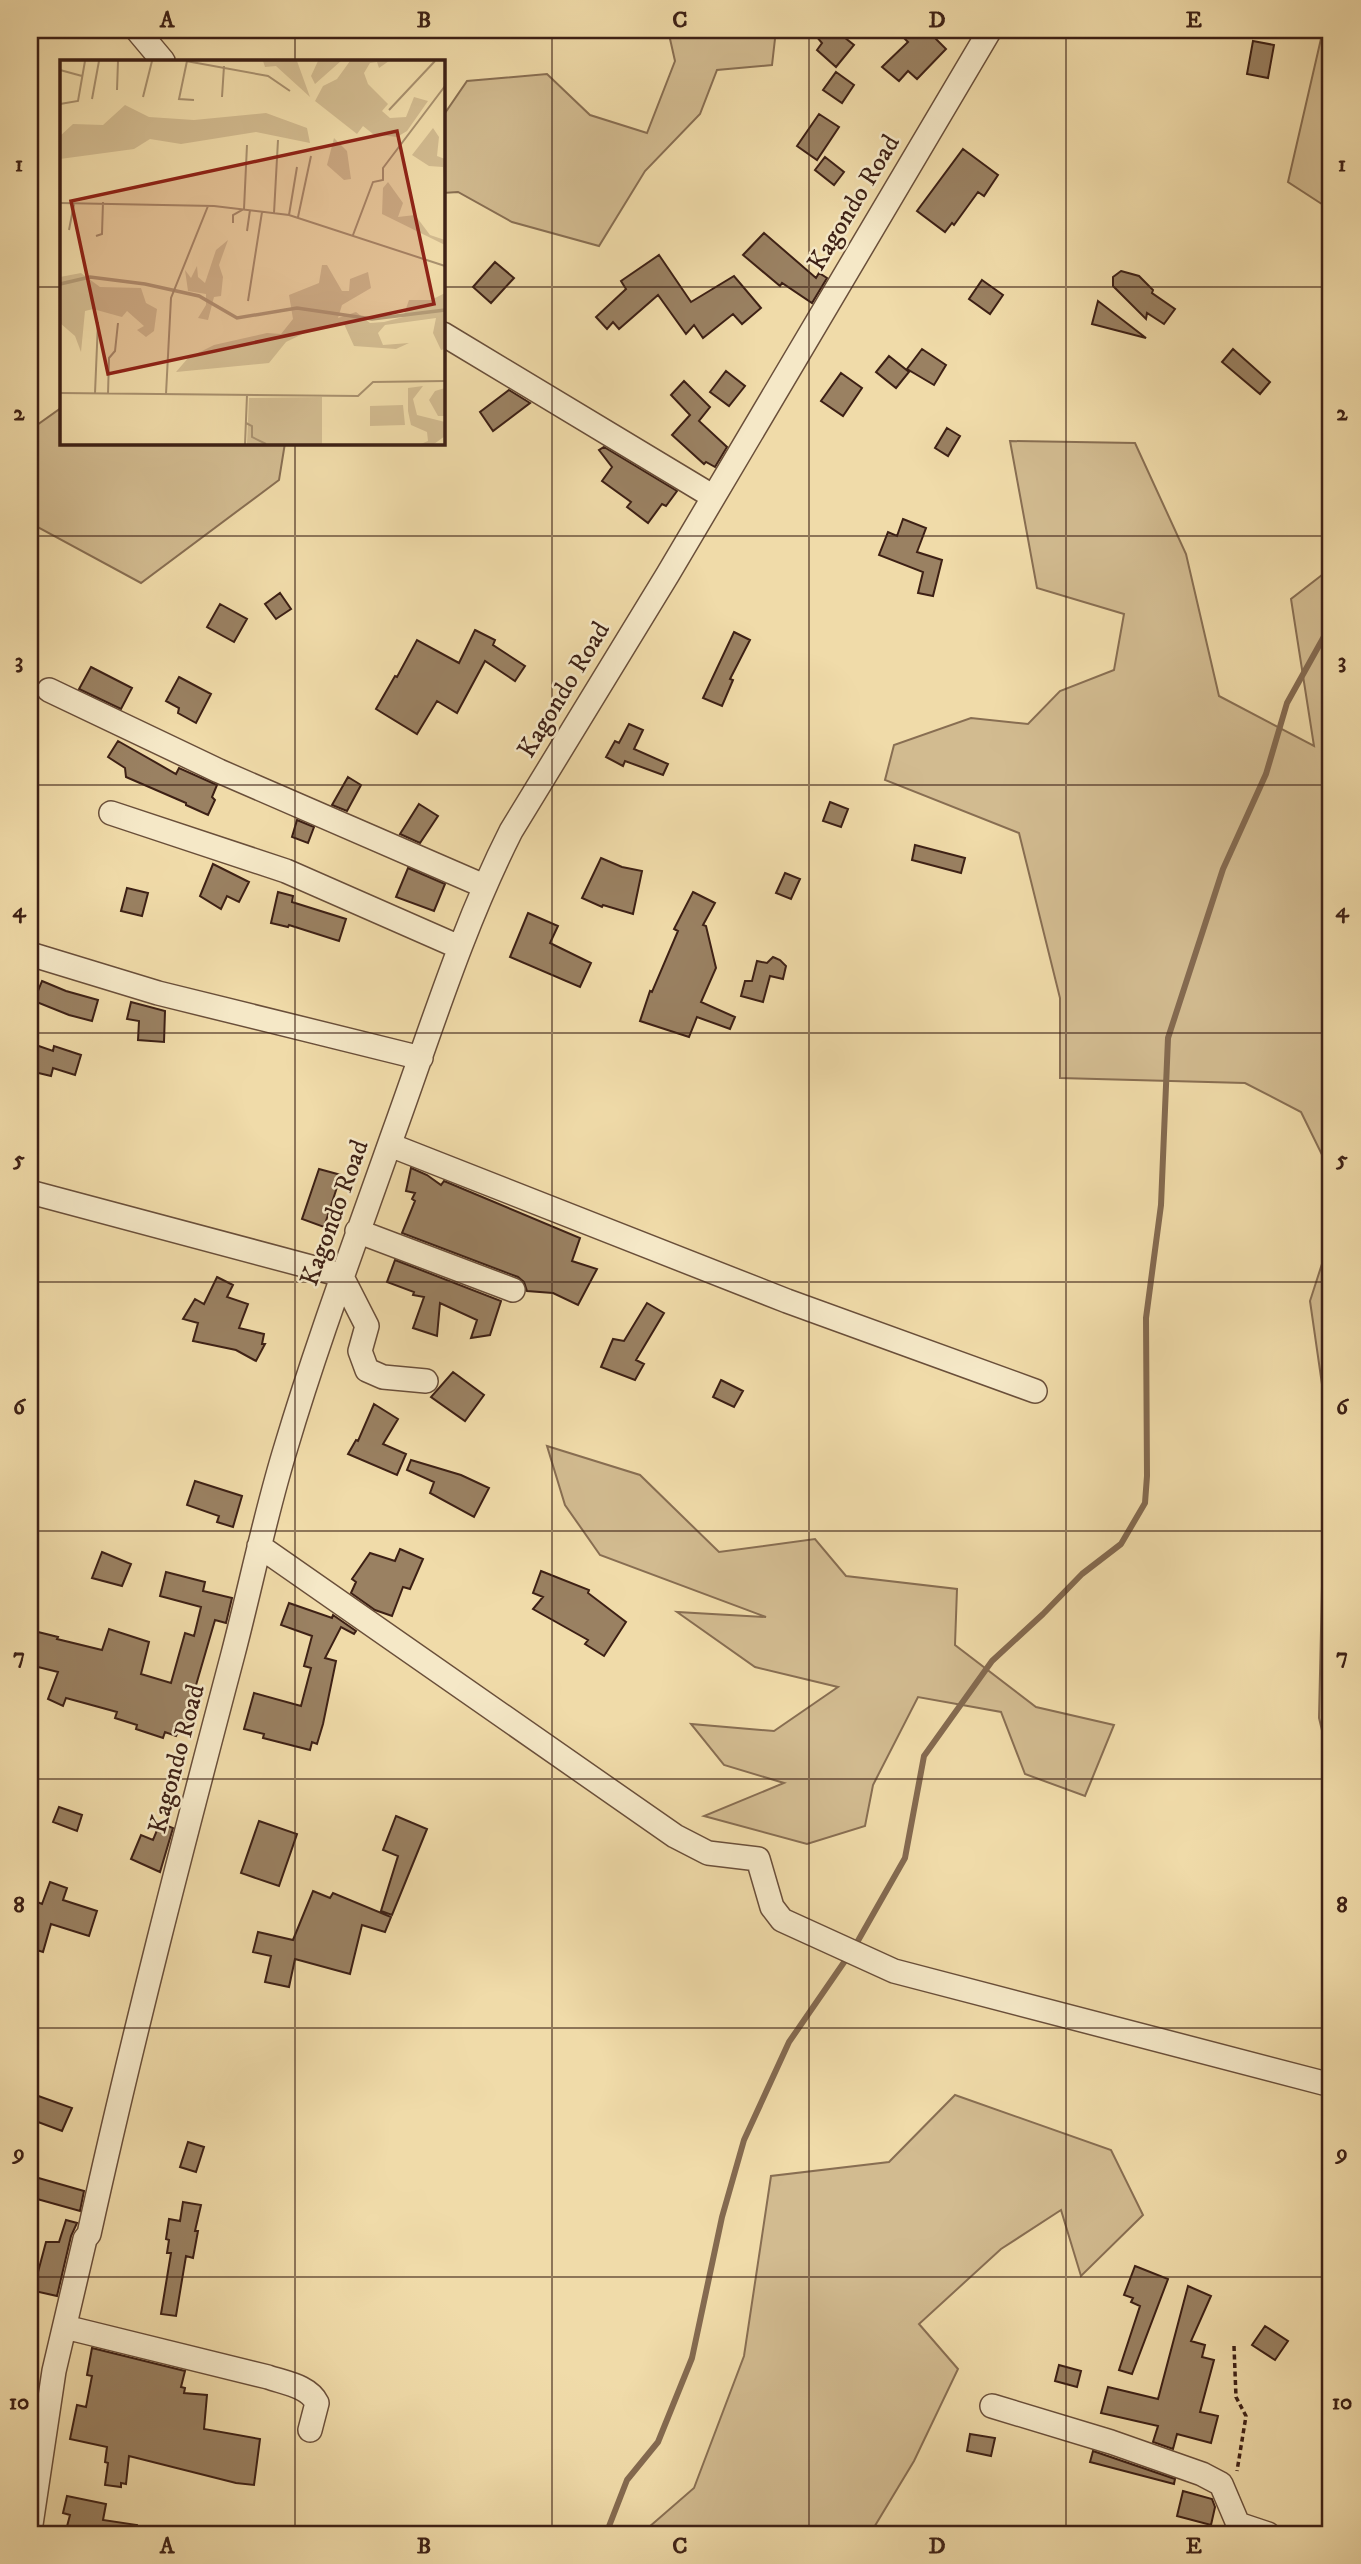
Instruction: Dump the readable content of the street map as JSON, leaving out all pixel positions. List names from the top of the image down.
{
  "streets": {
    "street": ["Kagondo Road"]
  },
  "grid": {
    "columns": [
      "A",
      "B",
      "C",
      "D",
      "E"
    ],
    "rows": [
      "1",
      "2",
      "3",
      "4",
      "5",
      "6",
      "7",
      "8",
      "9",
      "10"
    ]
  }
}
